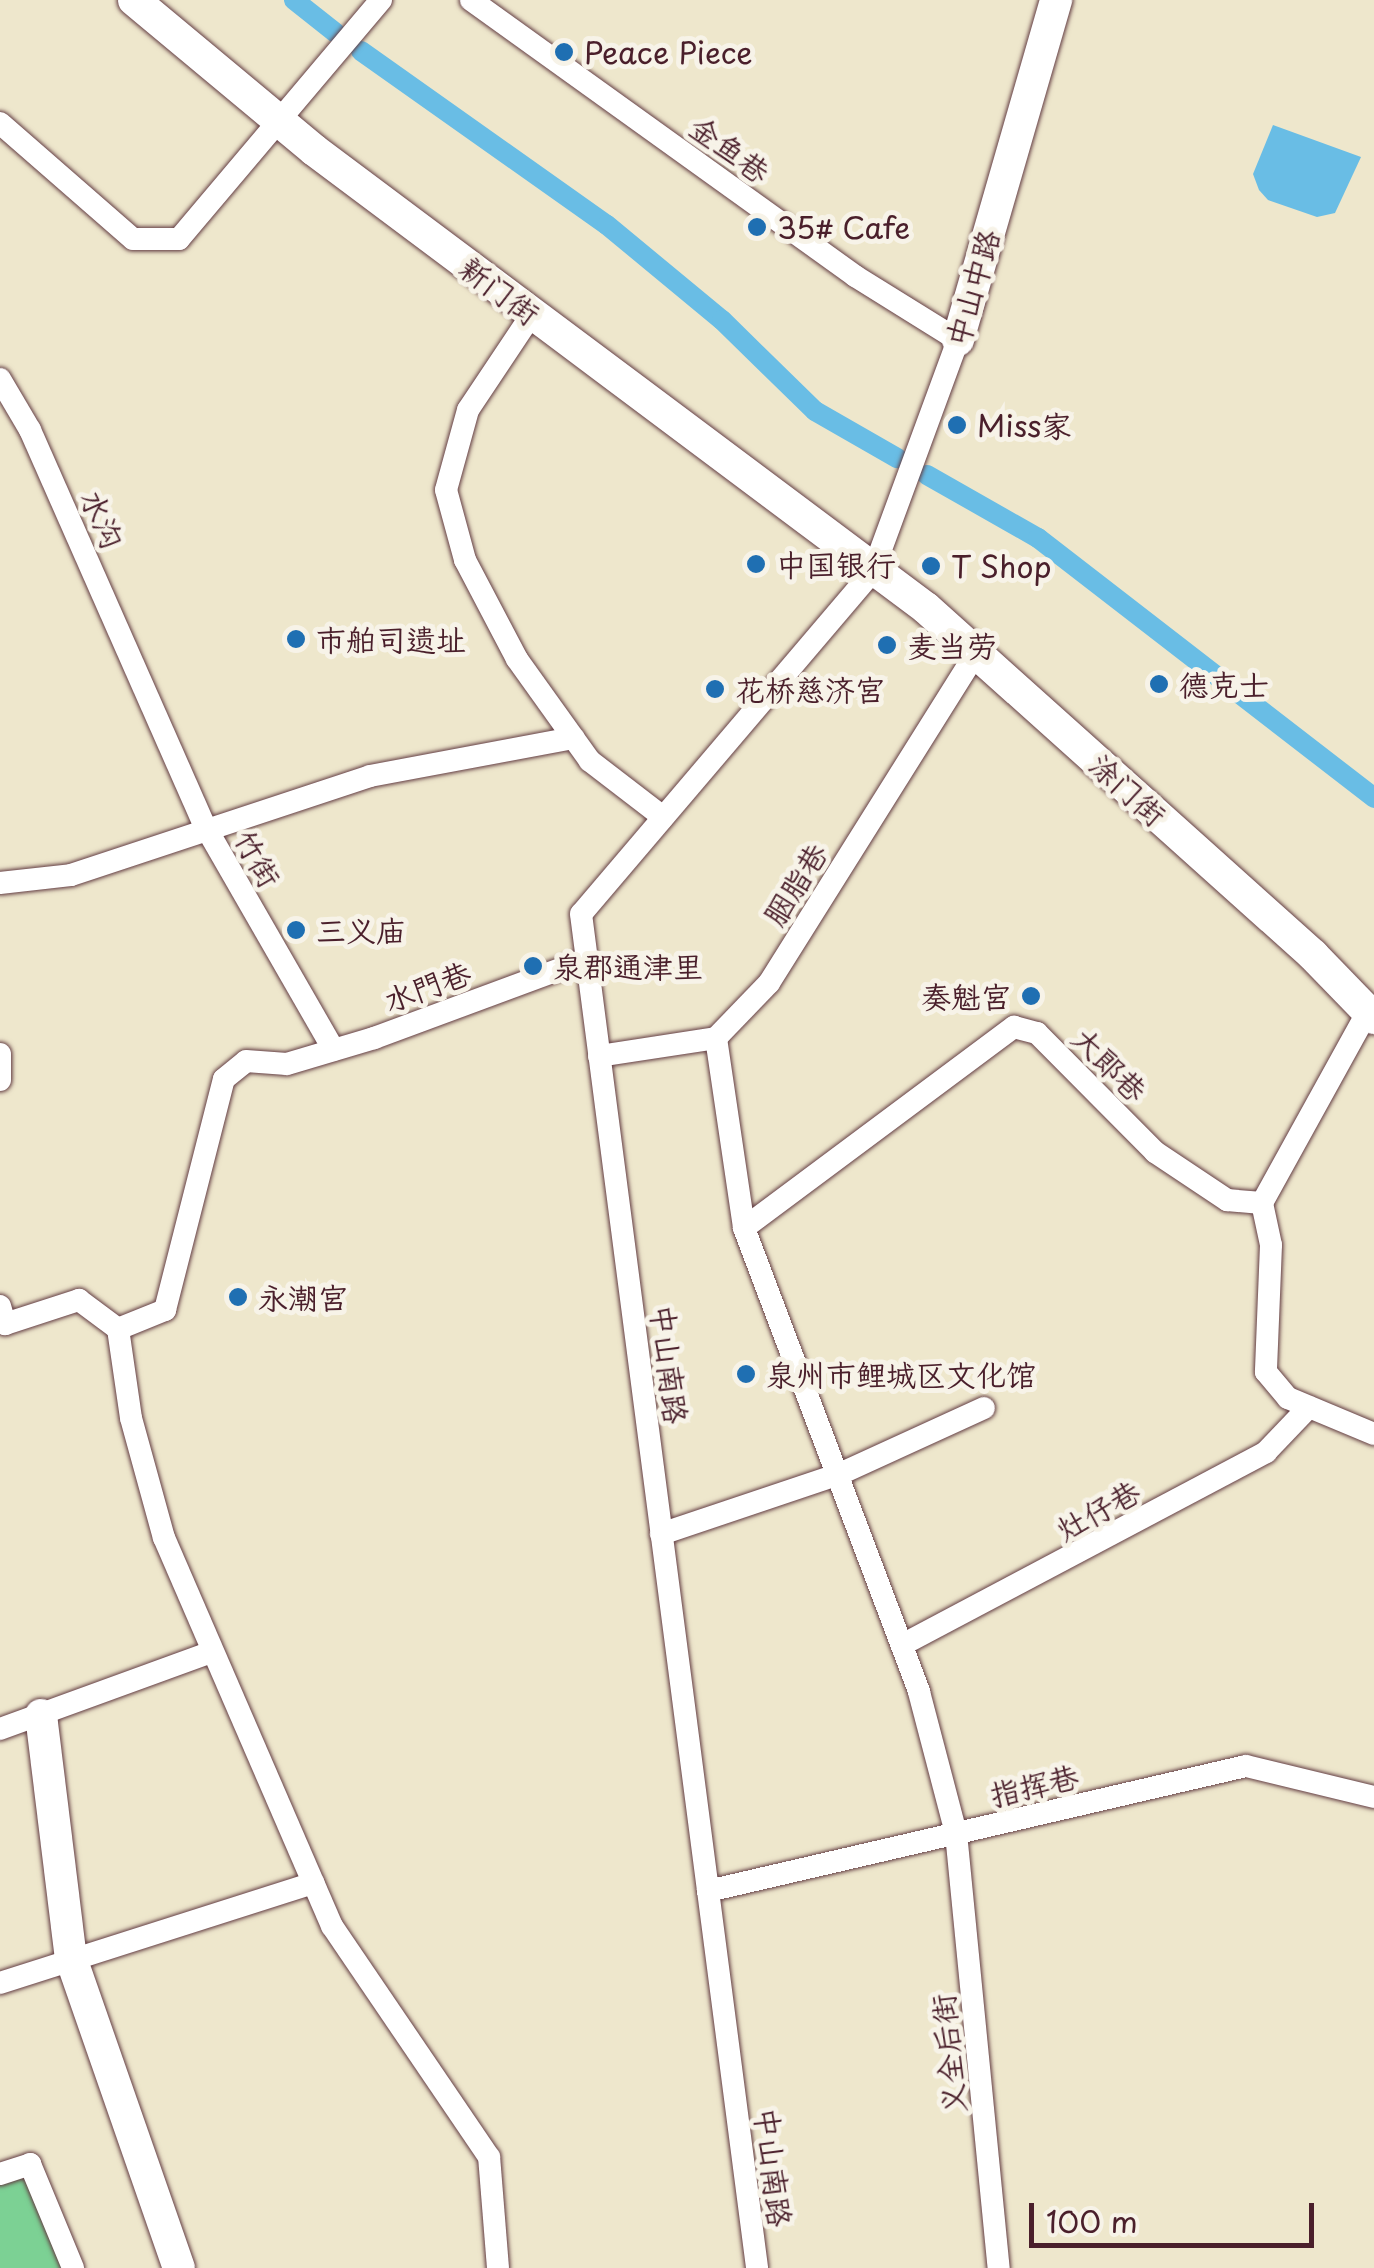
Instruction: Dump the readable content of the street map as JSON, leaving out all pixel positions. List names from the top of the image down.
{
  "streets": {
    "main road": ["中山中路", "新门街", "涂门街"],
    "street": [
      "金鱼巷",
      "水沟",
      "竹街",
      "胭脂巷",
      "水門巷",
      "大郎巷",
      "中山南路",
      "灶仔巷",
      "指挥巷",
      "义全后街"
    ]
  },
  "crossings": [
    ["金鱼巷", "中山中路"],
    ["中山中路", "新门街"],
    ["中山中路", "涂门街"],
    ["中山中路", "中山南路"],
    ["新门街", "涂门街"],
    ["新门街", "中山南路"],
    ["水沟", "竹街"],
    ["涂门街", "胭脂巷"],
    ["涂门街", "中山南路"],
    ["竹街", "水門巷"],
    ["胭脂巷", "义全后街"],
    ["水門巷", "中山南路"],
    ["大郎巷", "义全后街"],
    ["中山南路", "指挥巷"],
    ["灶仔巷", "义全后街"],
    ["指挥巷", "义全后街"]
  ],
  "places": [
    "Peace Piece",
    "35# Cafe",
    "Miss家",
    "中国银行",
    "T Shop",
    "市舶司遗址",
    "麦当劳",
    "德克士",
    "花桥慈济宫",
    "三义庙",
    "泉郡通津里",
    "奏魁宫",
    "永潮宫",
    "泉州市鲤城区文化馆"
  ],
  "scale_bar": "100 m"
}
